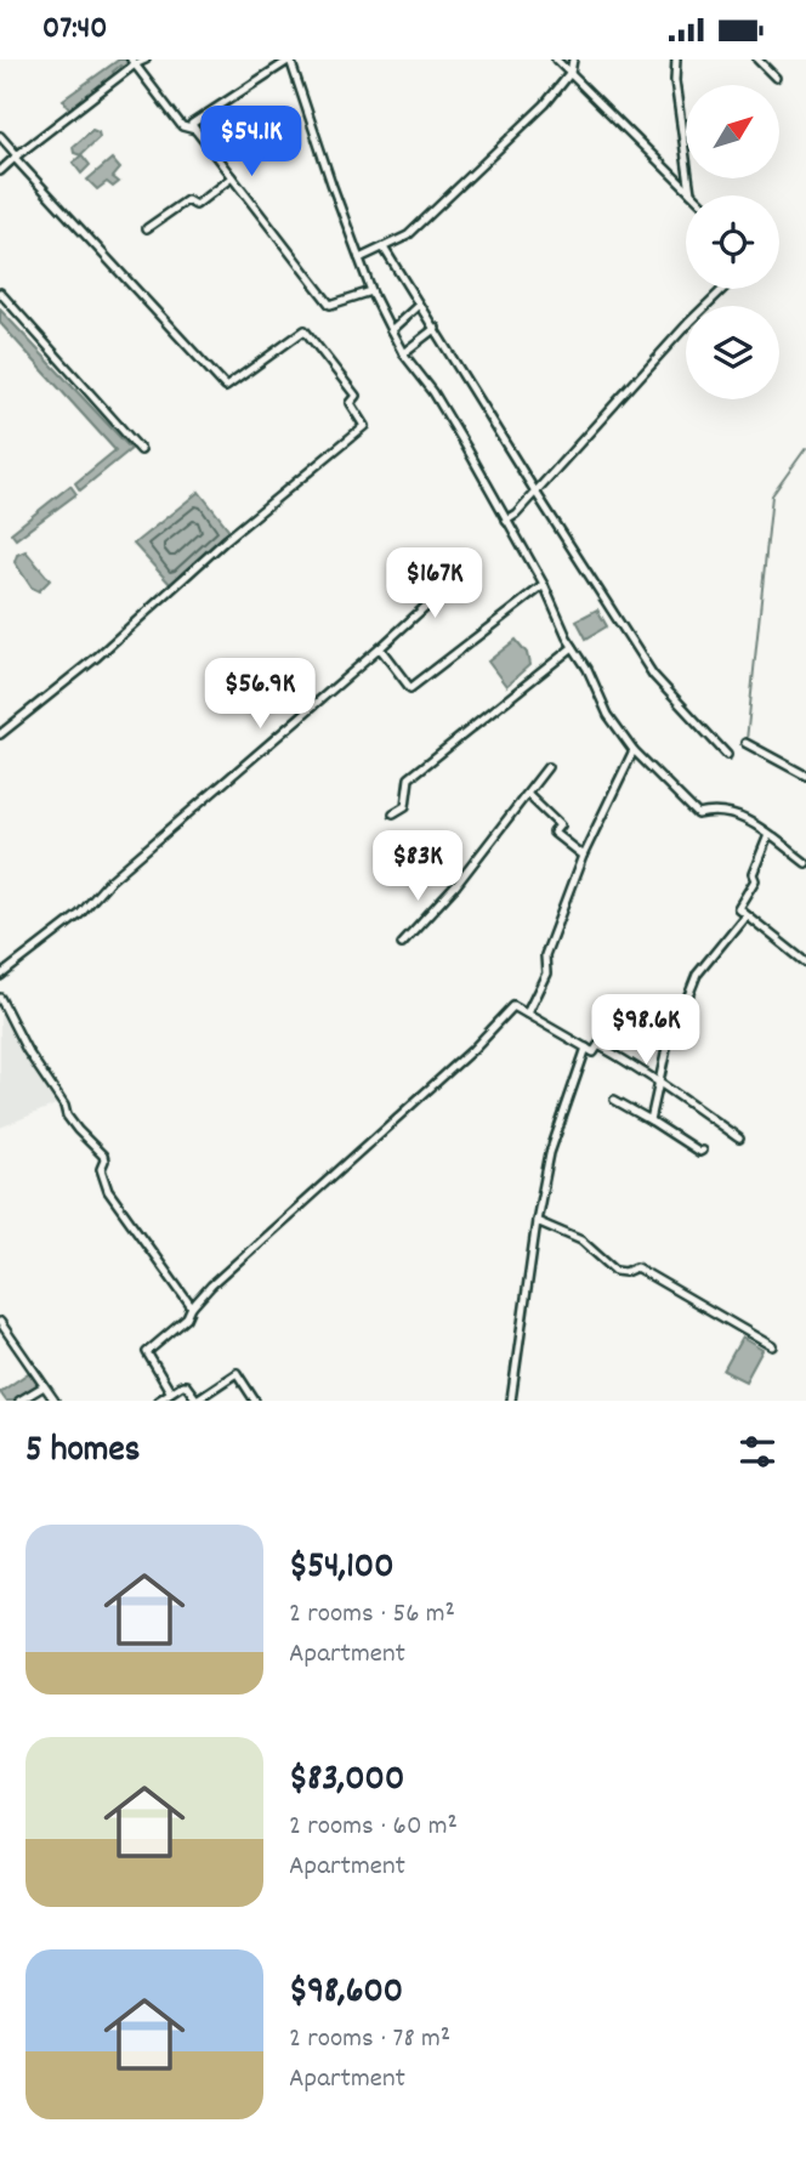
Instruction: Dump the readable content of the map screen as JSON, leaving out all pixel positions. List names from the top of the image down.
{
  "north": "top right",
  "page": {
    "status": "07:40",
    "price": [
      "$54.1K",
      "$167K",
      "$56.9K",
      "$83K",
      "$98.6K"
    ],
    "heading": "5 homes",
    "list": [
      {
        "name": "$54,100",
        "note": "2 rooms · 56 m² · Apartment"
      },
      {
        "name": "$83,000",
        "note": "2 rooms · 60 m² · Apartment"
      },
      {
        "name": "$98,600",
        "note": "2 rooms · 78 m² · Apartment"
      }
    ]
  }
}
